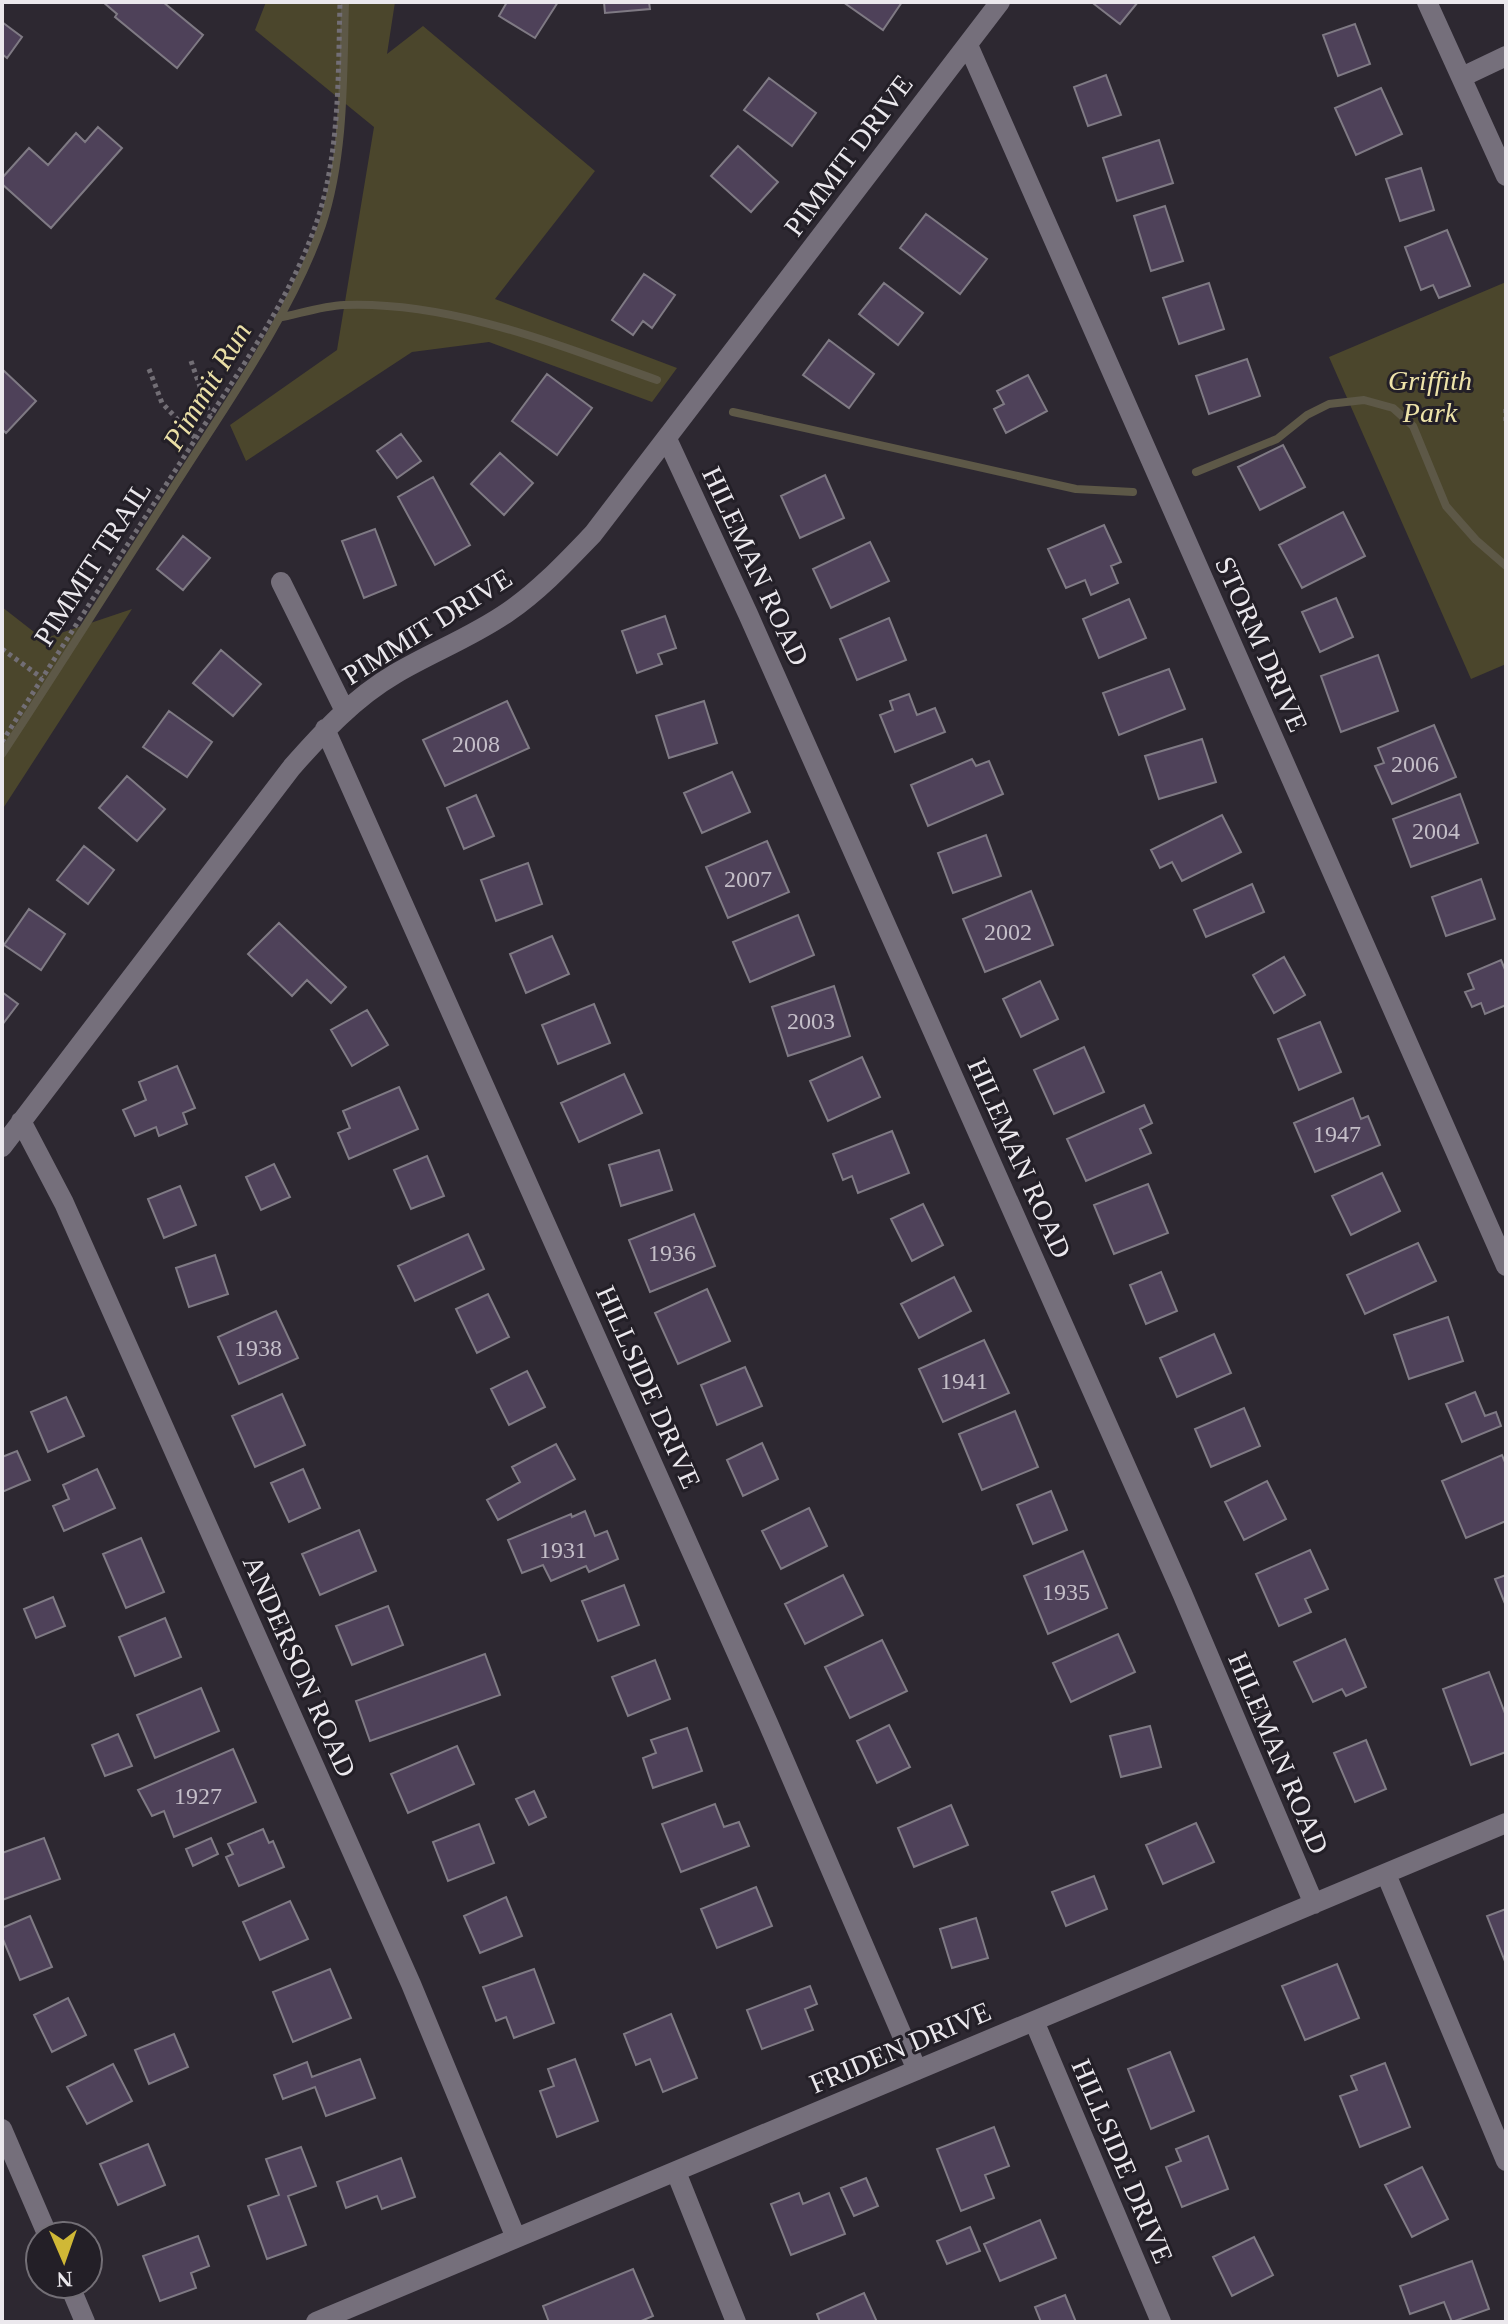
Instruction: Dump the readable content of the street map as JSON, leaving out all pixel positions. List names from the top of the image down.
{
  "streets": {
    "street": [
      "PIMMIT DRIVE",
      "HILEMAN ROAD",
      "STORM DRIVE",
      "HILLSIDE DRIVE",
      "ANDERSON ROAD",
      "FRIDEN DRIVE"
    ],
    "path": ["PIMMIT TRAIL"]
  },
  "crossings": [
    ["PIMMIT DRIVE", "HILEMAN ROAD"],
    ["PIMMIT DRIVE", "STORM DRIVE"],
    ["PIMMIT DRIVE", "HILLSIDE DRIVE"],
    ["PIMMIT DRIVE", "ANDERSON ROAD"],
    ["HILEMAN ROAD", "FRIDEN DRIVE"],
    ["HILLSIDE DRIVE", "FRIDEN DRIVE"],
    ["ANDERSON ROAD", "FRIDEN DRIVE"]
  ],
  "water": ["Pimmit Run"],
  "parks": ["Griffith Park"],
  "house_numbers": [
    "2008",
    "2006",
    "2004",
    "2007",
    "2002",
    "2003",
    "1947",
    "1936",
    "1938",
    "1941",
    "1931",
    "1935",
    "1927"
  ],
  "north": "bottom"
}
